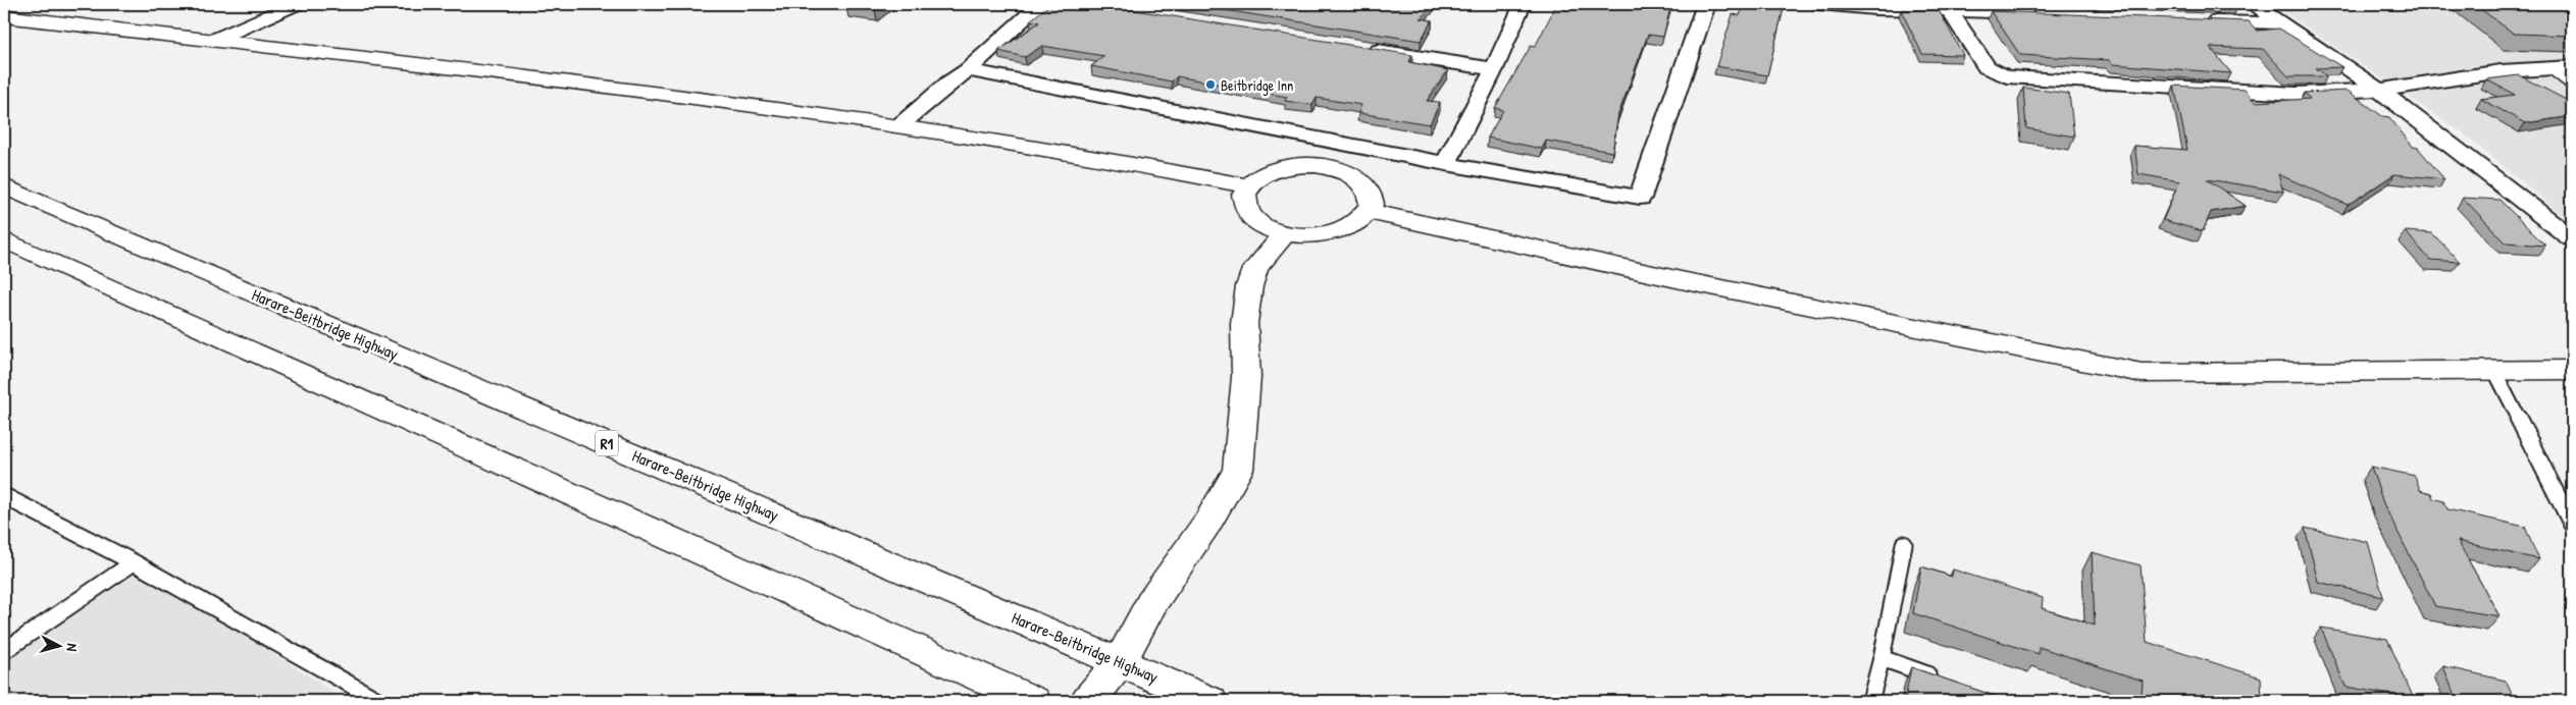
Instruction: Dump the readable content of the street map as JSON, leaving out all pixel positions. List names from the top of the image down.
{
  "streets": {
    "main road": ["Harare-Beitbridge Highway", "R1"]
  },
  "places": ["Beitbridge Inn"],
  "north": "right"
}
